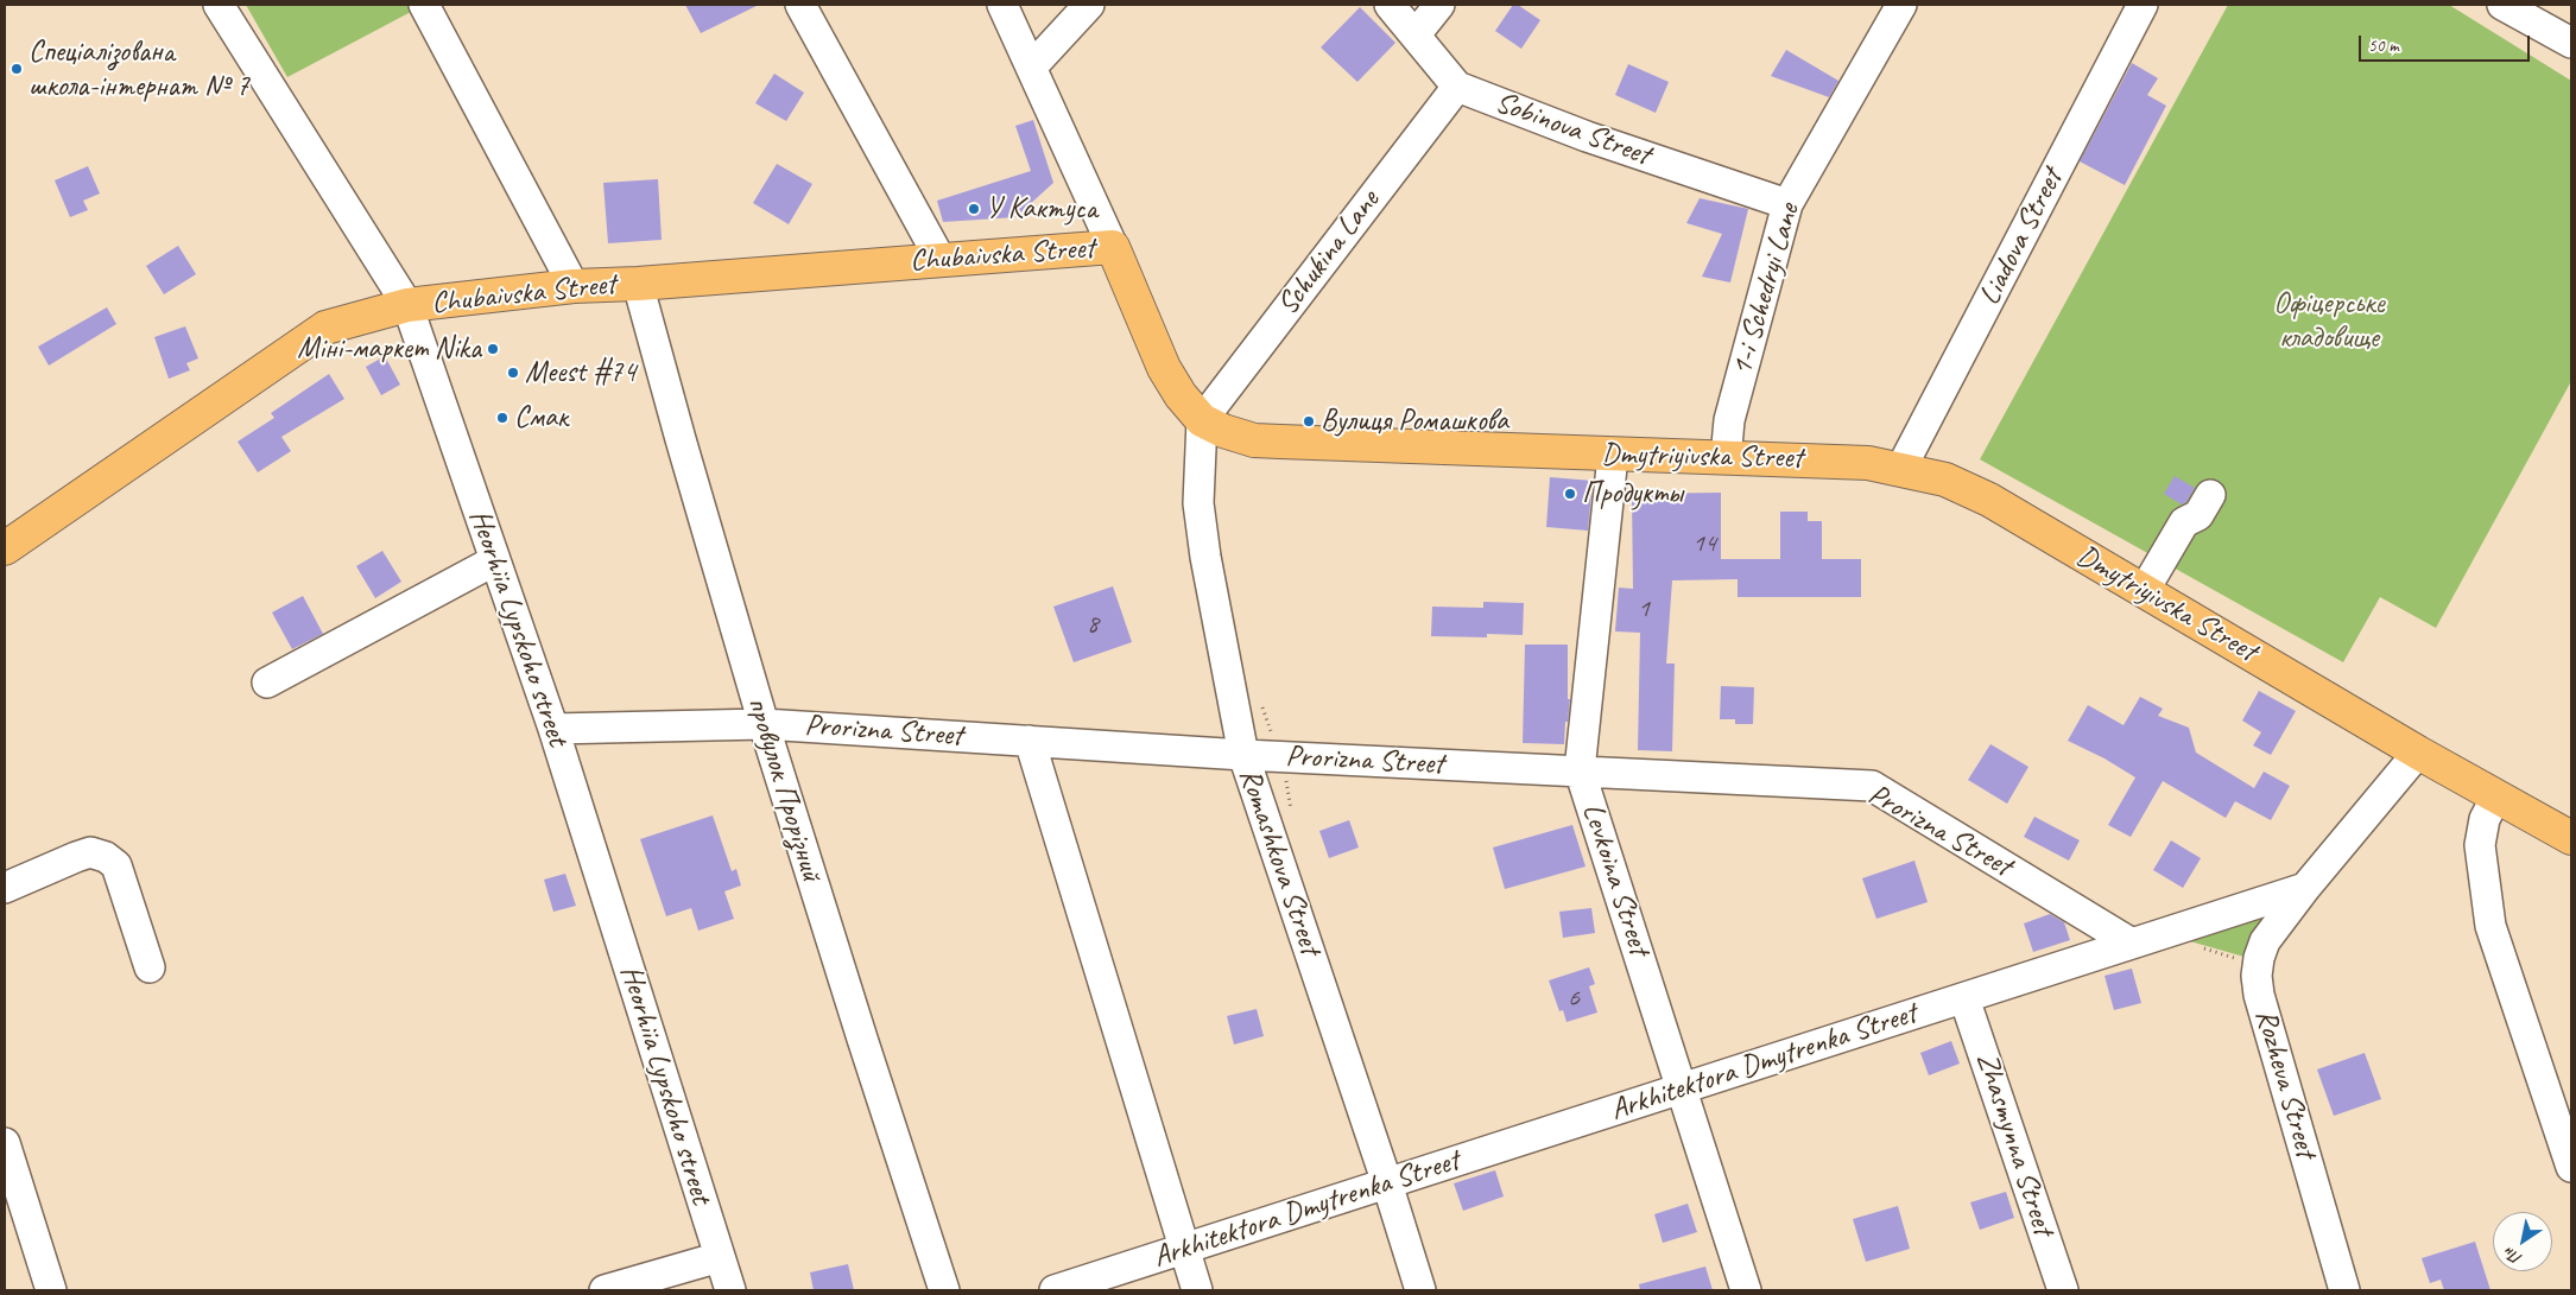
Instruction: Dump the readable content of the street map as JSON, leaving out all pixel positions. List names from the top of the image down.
{
  "streets": {
    "main road": ["Chubaivska Street", "Dmytriyivska Street"],
    "street": [
      "Sobinova Street",
      "Liadova Street",
      "Schukina Lane",
      "1-i Schedryi Lane",
      "Heorhiia Lypskoho street",
      "Prorizna Street",
      "провулок Прорізний",
      "Romashkova Street",
      "Levkoina Street",
      "Arkhitektora Dmytrenka Street",
      "Rozheva Street",
      "Zhasmynna Street"
    ]
  },
  "crossings": [
    ["Sobinova Street", "Schukina Lane"],
    ["Sobinova Street", "1-i Schedryi Lane"],
    ["Liadova Street", "Dmytriyivska Street"],
    ["Schukina Lane", "Dmytriyivska Street"],
    ["Schukina Lane", "Romashkova Street"],
    ["Chubaivska Street", "Dmytriyivska Street"],
    ["Chubaivska Street", "Heorhiia Lypskoho street"],
    ["Chubaivska Street", "провулок Прорізний"],
    ["1-i Schedryi Lane", "Dmytriyivska Street"],
    ["Dmytriyivska Street", "Romashkova Street"],
    ["Dmytriyivska Street", "Levkoina Street"],
    ["Heorhiia Lypskoho street", "Prorizna Street"],
    ["Prorizna Street", "провулок Прорізний"],
    ["Prorizna Street", "Romashkova Street"],
    ["Prorizna Street", "Levkoina Street"],
    ["Prorizna Street", "Arkhitektora Dmytrenka Street"],
    ["Romashkova Street", "Arkhitektora Dmytrenka Street"],
    ["Levkoina Street", "Arkhitektora Dmytrenka Street"],
    ["Arkhitektora Dmytrenka Street", "Rozheva Street"],
    ["Arkhitektora Dmytrenka Street", "Zhasmynna Street"]
  ],
  "parks": ["Офіцерське кладовище"],
  "places": [
    "Спеціалізована школа-інтернат № 7",
    "У Кактуса",
    "Міні-маркет Nika",
    "Meest #74",
    "Смак",
    "Вулиця Ромашкова",
    "Продукты"
  ],
  "house_numbers": [
    "14",
    "1",
    "8",
    "6"
  ],
  "scale_bar": "50 m",
  "north": "bottom left"
}
